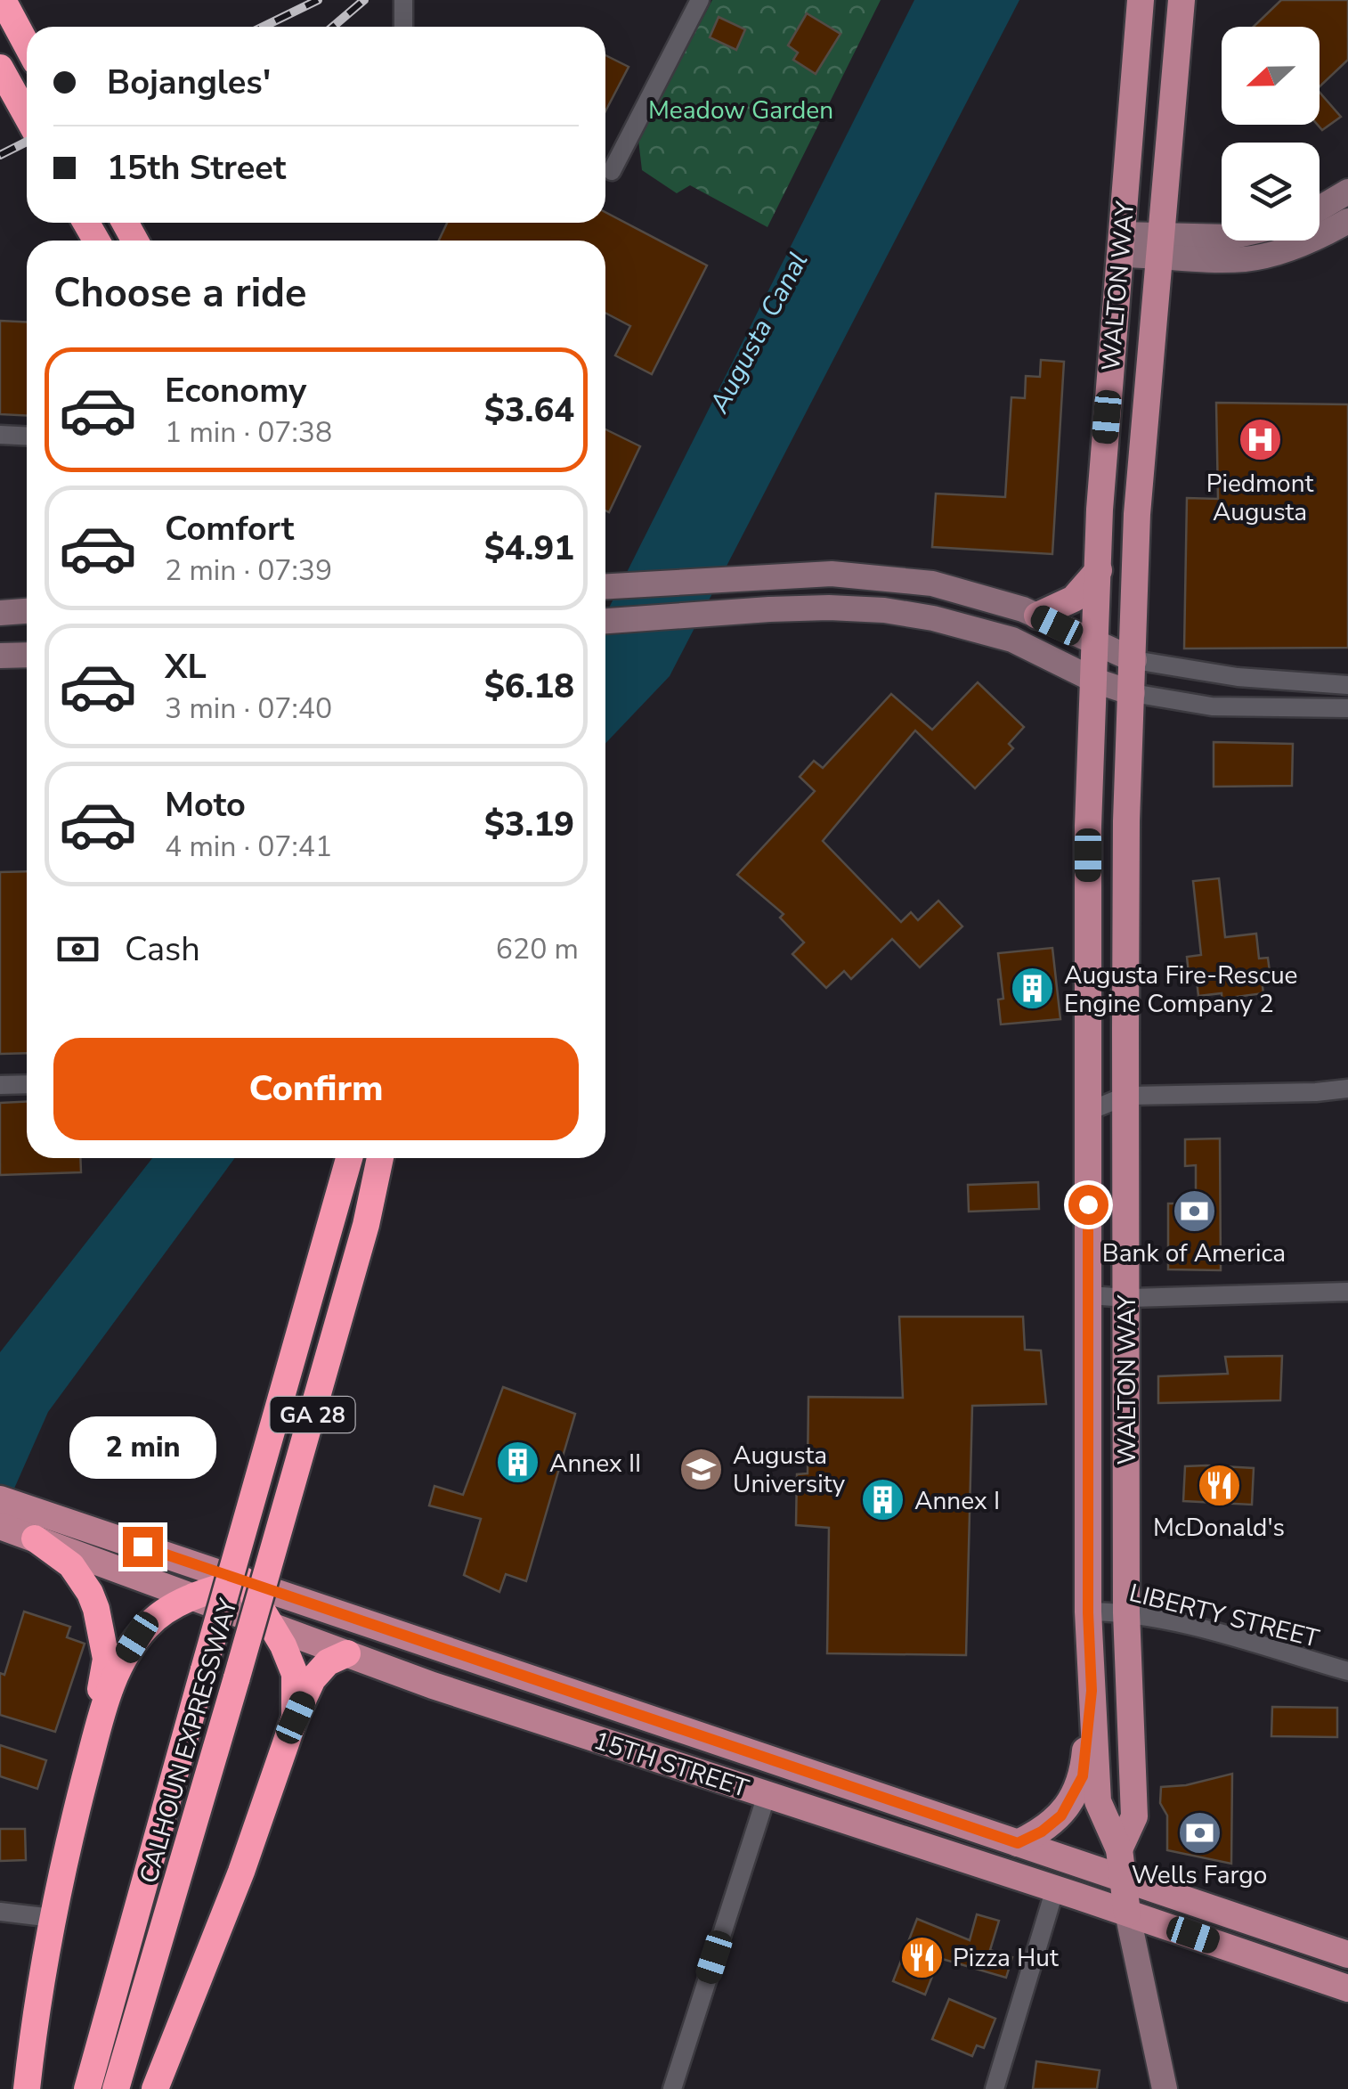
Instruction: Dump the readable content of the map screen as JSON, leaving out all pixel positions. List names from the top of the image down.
{
  "streets": {
    "highway": ["GA 28", "CALHOUN EXPRESSWAY"],
    "main road": ["WALTON WAY", "15TH STREET"],
    "street": ["LIBERTY STREET"]
  },
  "crossings": [
    ["WALTON WAY", "LIBERTY STREET"],
    ["WALTON WAY", "15TH STREET"]
  ],
  "water": ["Augusta Canal"],
  "parks": ["Meadow Garden"],
  "places": {
    "hospital": ["Piedmont Augusta"],
    "building": ["Augusta Fire-Rescue Engine Company 2", "Annex II", "Annex I"],
    "bank": ["Bank of America", "Wells Fargo"],
    "school or university": ["Augusta University"],
    "restaurant": ["McDonald's", "Pizza Hut"]
  },
  "north": "left",
  "page": {
    "banner": ["Bojangles'", "15th Street"],
    "heading": "Choose a ride",
    "list": [
      {
        "name": "Economy",
        "note": "1 min · 07:38",
        "value": "$3.64"
      },
      {
        "name": "Comfort",
        "note": "2 min · 07:39",
        "value": "$4.91"
      },
      {
        "name": "XL",
        "note": "3 min · 07:40",
        "value": "$6.18"
      },
      {
        "name": "Moto",
        "note": "4 min · 07:41",
        "value": "$3.19"
      }
    ],
    "pay": ["Cash", "620 m"],
    "buttons": "Confirm",
    "bubble": "2 min"
  }
}
